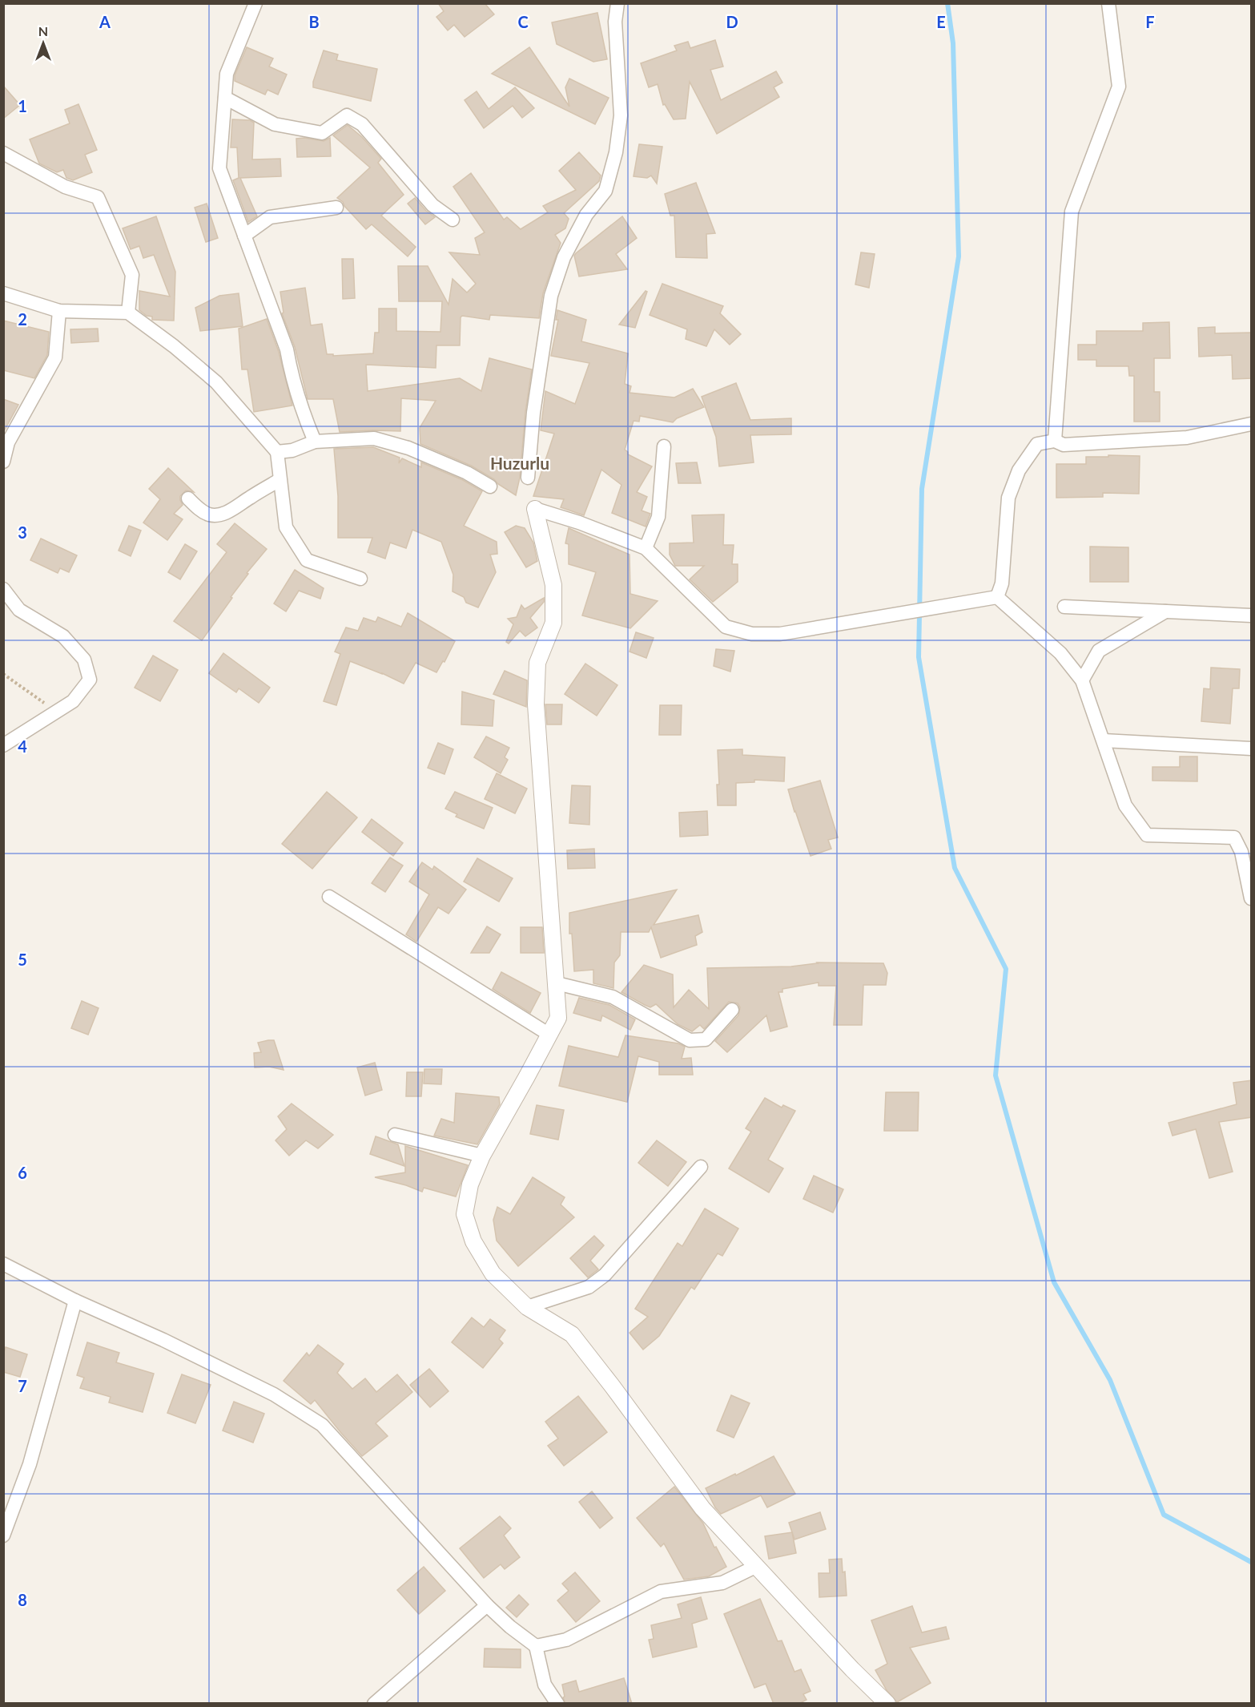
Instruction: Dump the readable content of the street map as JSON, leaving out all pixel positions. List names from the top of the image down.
{
  "districts": ["Huzurlu"],
  "north": "top",
  "grid": {
    "columns": [
      "A",
      "B",
      "C",
      "D",
      "E",
      "F"
    ],
    "rows": [
      "1",
      "2",
      "3",
      "4",
      "5",
      "6",
      "7",
      "8"
    ]
  }
}
